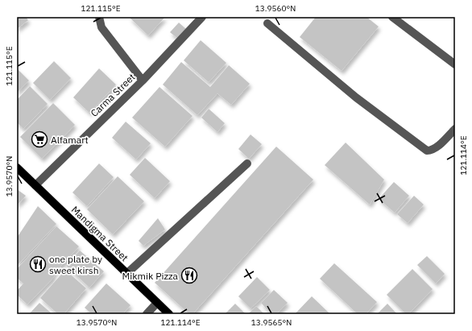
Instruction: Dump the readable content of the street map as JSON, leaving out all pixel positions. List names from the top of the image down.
{
  "streets": {
    "main road": ["Mandigma Street"],
    "street": ["Carma Street"]
  },
  "crossings": [
    ["Carma Street", "Mandigma Street"]
  ],
  "places": {
    "supermarket": ["Alfamart"],
    "restaurant": ["one plate by sweet kirsh", "Mikmik Pizza"]
  },
  "coordinates": [
    "121.115°E",
    "13.9560°N",
    "121.114°E",
    "13.9570°N",
    "13.9565°N"
  ]
}
